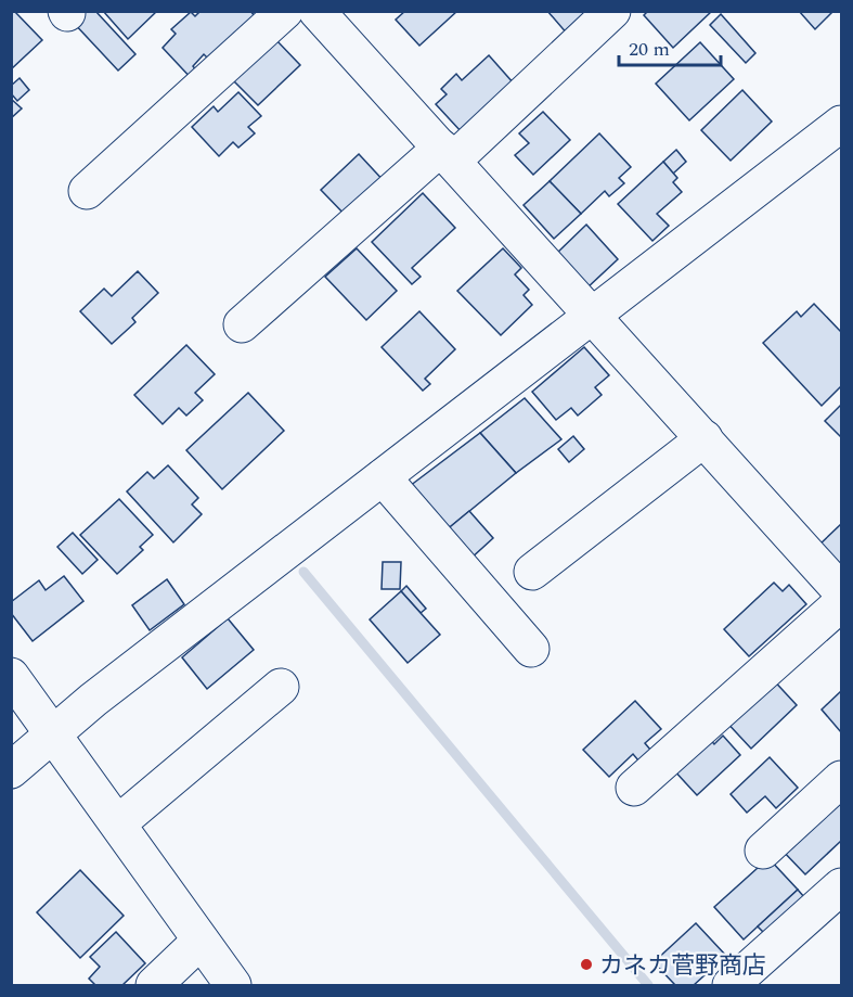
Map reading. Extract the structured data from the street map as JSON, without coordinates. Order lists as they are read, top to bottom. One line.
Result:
{"places":["カネカ菅野商店"],"scale_bar":"20 m"}
